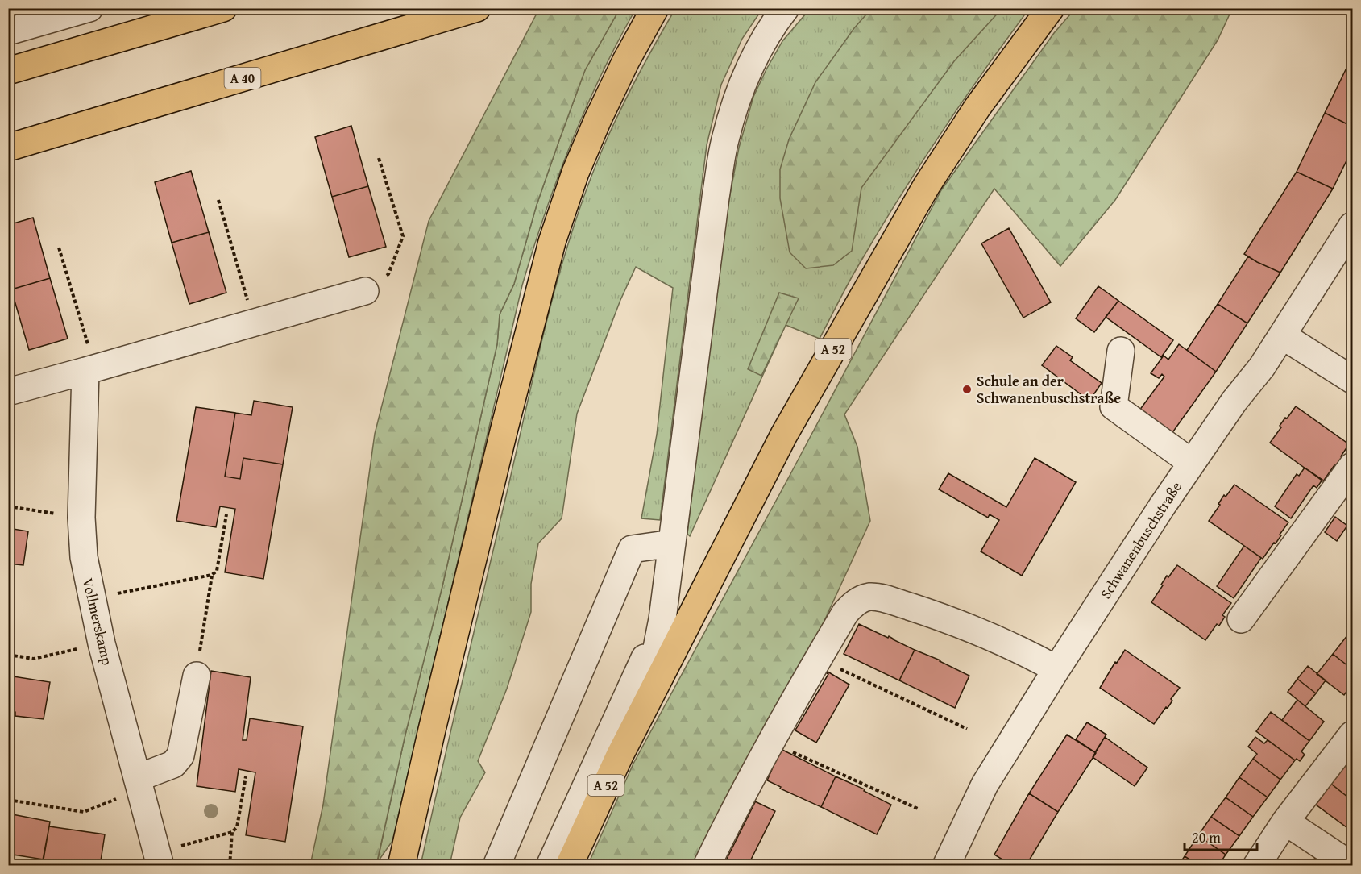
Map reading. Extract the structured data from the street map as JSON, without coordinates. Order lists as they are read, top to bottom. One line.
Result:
{"streets":{"highway":["A 40","A 52"],"street":["Schwanenbuschstraße","Vollmerskamp"]},"places":["Schule an der Schwanenbuschstraße"],"scale_bar":"20 m"}
